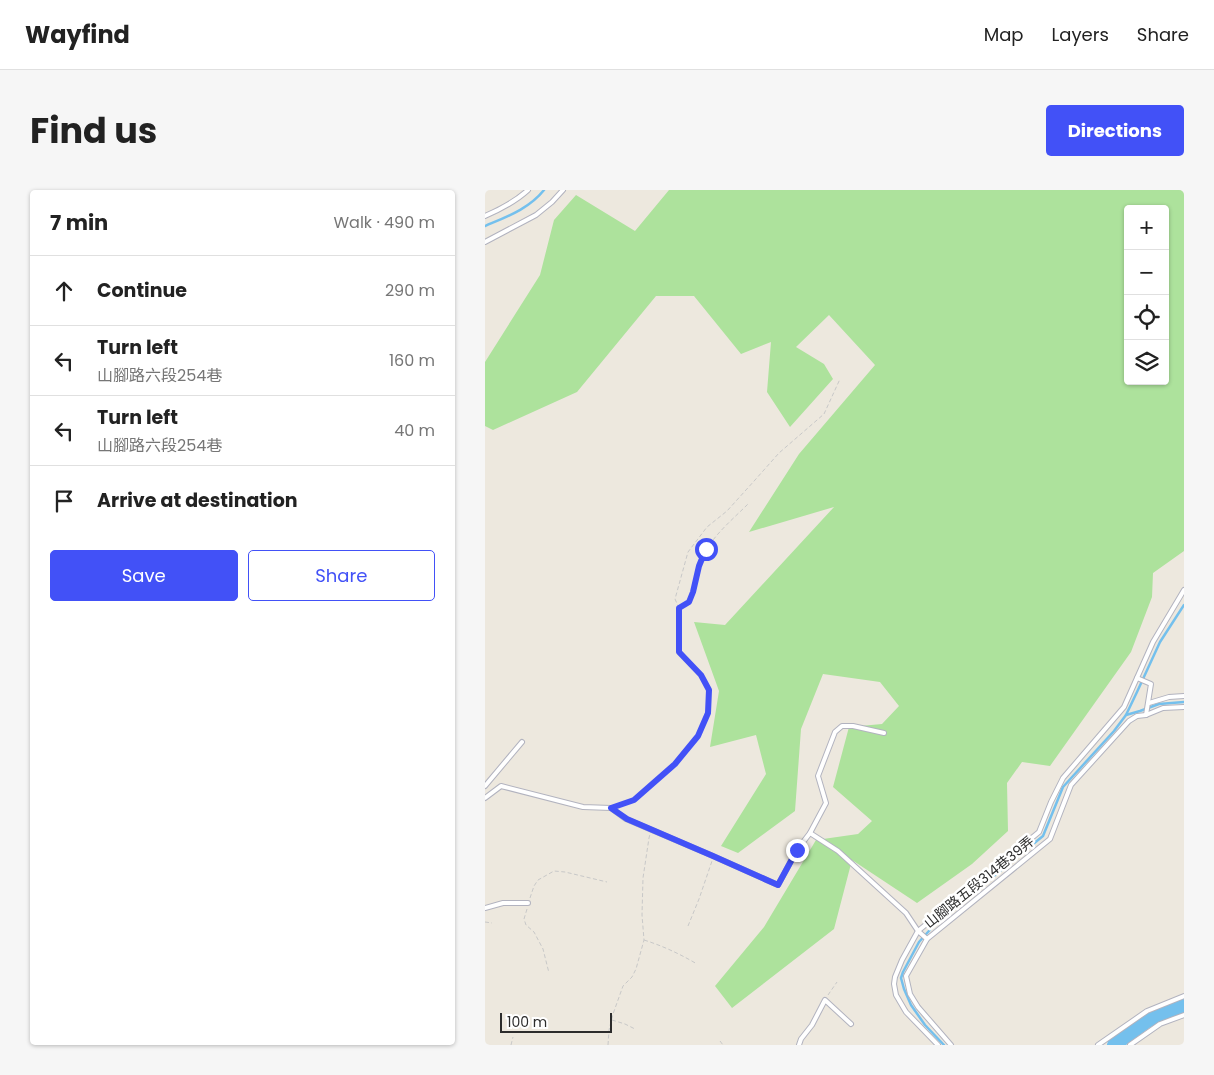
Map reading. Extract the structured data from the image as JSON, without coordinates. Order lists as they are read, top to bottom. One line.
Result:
{"streets":{"lane":["山腳路五段314巷39弄"]},"scale_bar":"100 m","page":{"header":"Wayfind","nav":["Map","Layers","Share"],"title":"Find us","buttons":["Directions",["Save","Share"]],"heading":["7 min","Walk · 490 m"],"map_buttons":["+","−"],"list":[["Continue","290 m"],["Turn left","山腳路六段254巷","160 m"],["Turn left","山腳路六段254巷","40 m"],"Arrive at destination"],"scale":"100 m"}}
